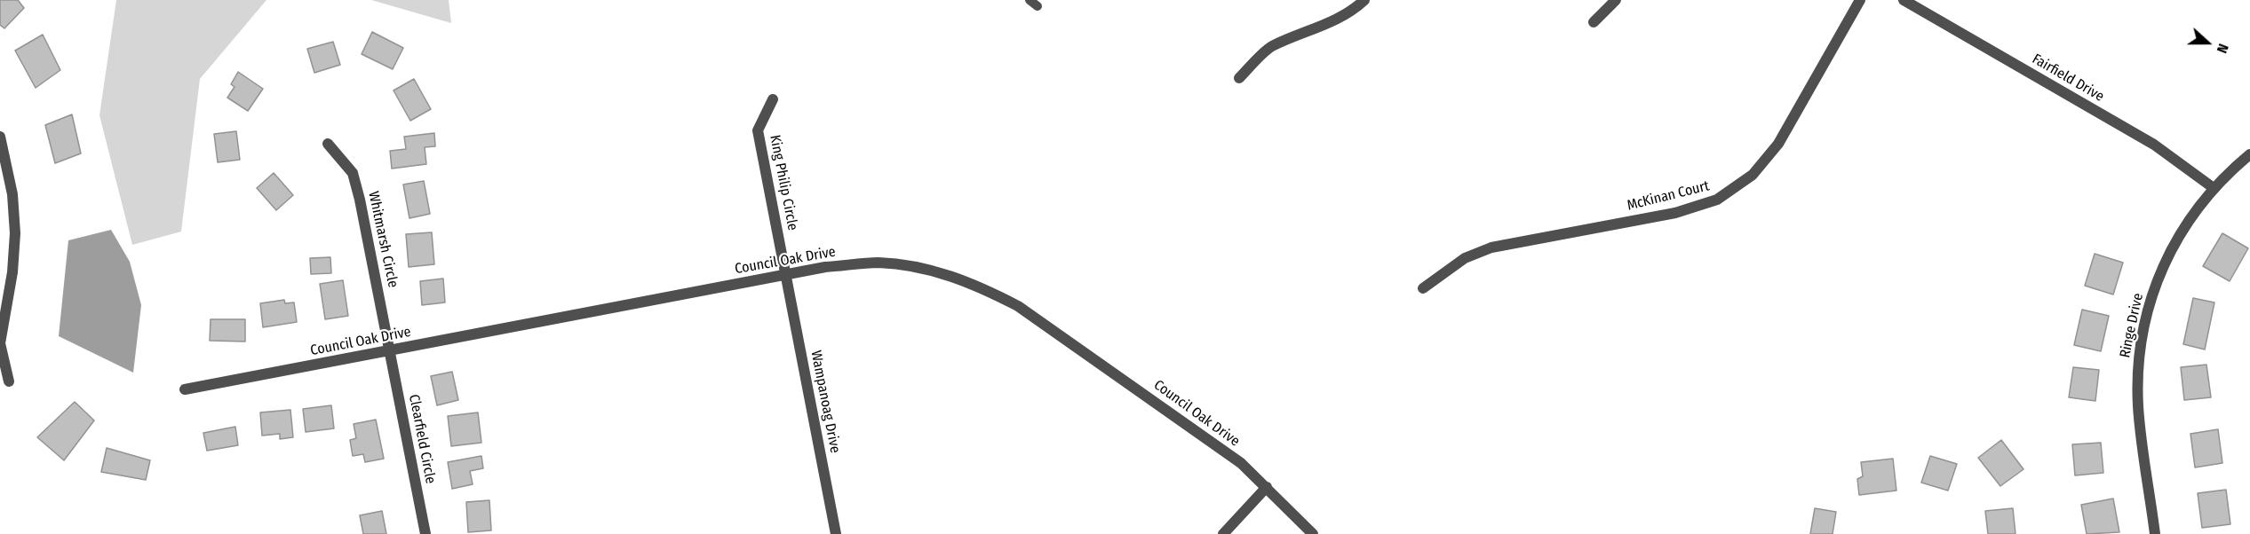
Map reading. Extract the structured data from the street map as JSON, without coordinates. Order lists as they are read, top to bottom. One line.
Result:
{"streets":{"street":["Fairfield Drive","King Philip Circle","McKinan Court","Whitmarsh Circle","Council Oak Drive","Ringe Drive","Wampanoag Drive","Clearfield Circle"]},"crossings":[["Fairfield Drive","Ringe Drive"],["King Philip Circle","Council Oak Drive"],["King Philip Circle","Wampanoag Drive"],["Whitmarsh Circle","Council Oak Drive"],["Whitmarsh Circle","Clearfield Circle"],["Council Oak Drive","Wampanoag Drive"],["Council Oak Drive","Clearfield Circle"]],"north":"right"}
